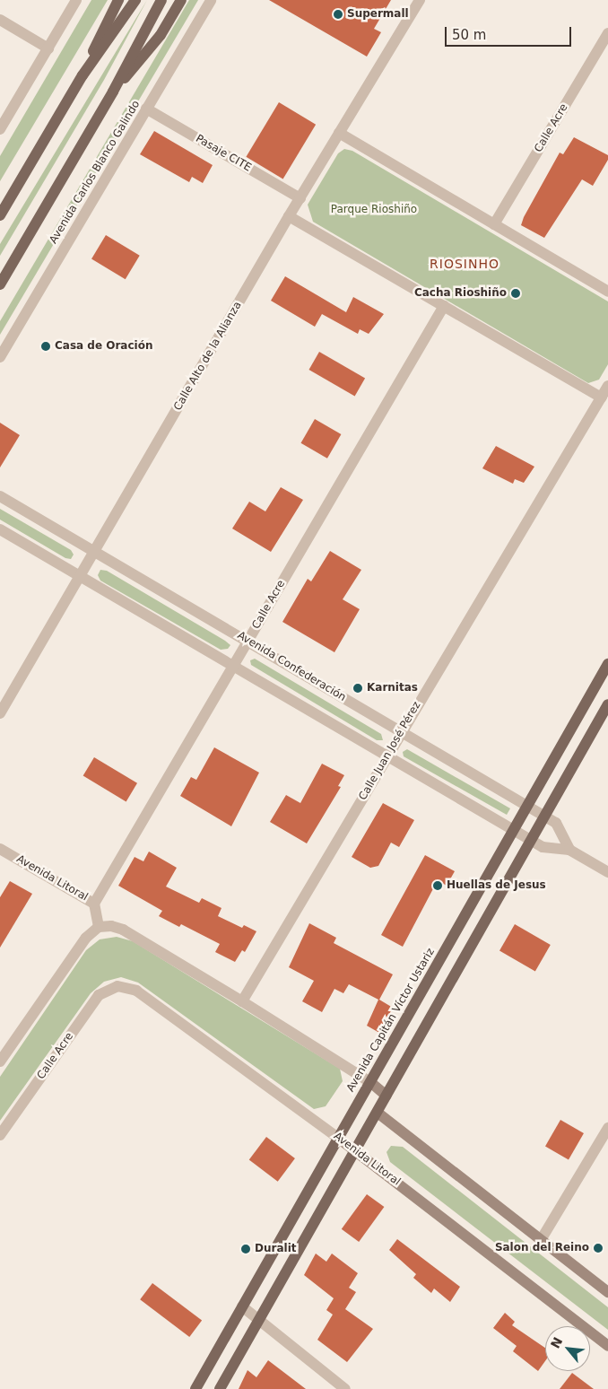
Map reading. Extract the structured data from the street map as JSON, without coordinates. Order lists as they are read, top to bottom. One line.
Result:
{"streets":{"main road":["Avenida Litoral","Avenida Capitán Víctor Ustariz"],"street":["Calle Acre","Pasaje CITE","Avenida Carlos Blanco Galindo","Calle Alto de la Alianza","Avenida Confederación","Calle Juan José Pérez"]},"crossings":[["Calle Acre","Avenida Confederación"],["Calle Acre","Avenida Litoral"],["Pasaje CITE","Avenida Carlos Blanco Galindo"],["Pasaje CITE","Calle Alto de la Alianza"],["Calle Alto de la Alianza","Avenida Confederación"],["Avenida Confederación","Calle Juan José Pérez"],["Avenida Confederación","Avenida Capitán Víctor Ustariz"],["Avenida Litoral","Avenida Capitán Víctor Ustariz"]],"districts":["RIOSINHO"],"parks":["Parque Rioshiño"],"places":["Supermall","Cacha Rioshiño","Casa de Oración","Karnitas","Huellas de Jesus","Salon del Reino","Duralit"],"scale_bar":"50 m","north":"top left"}
